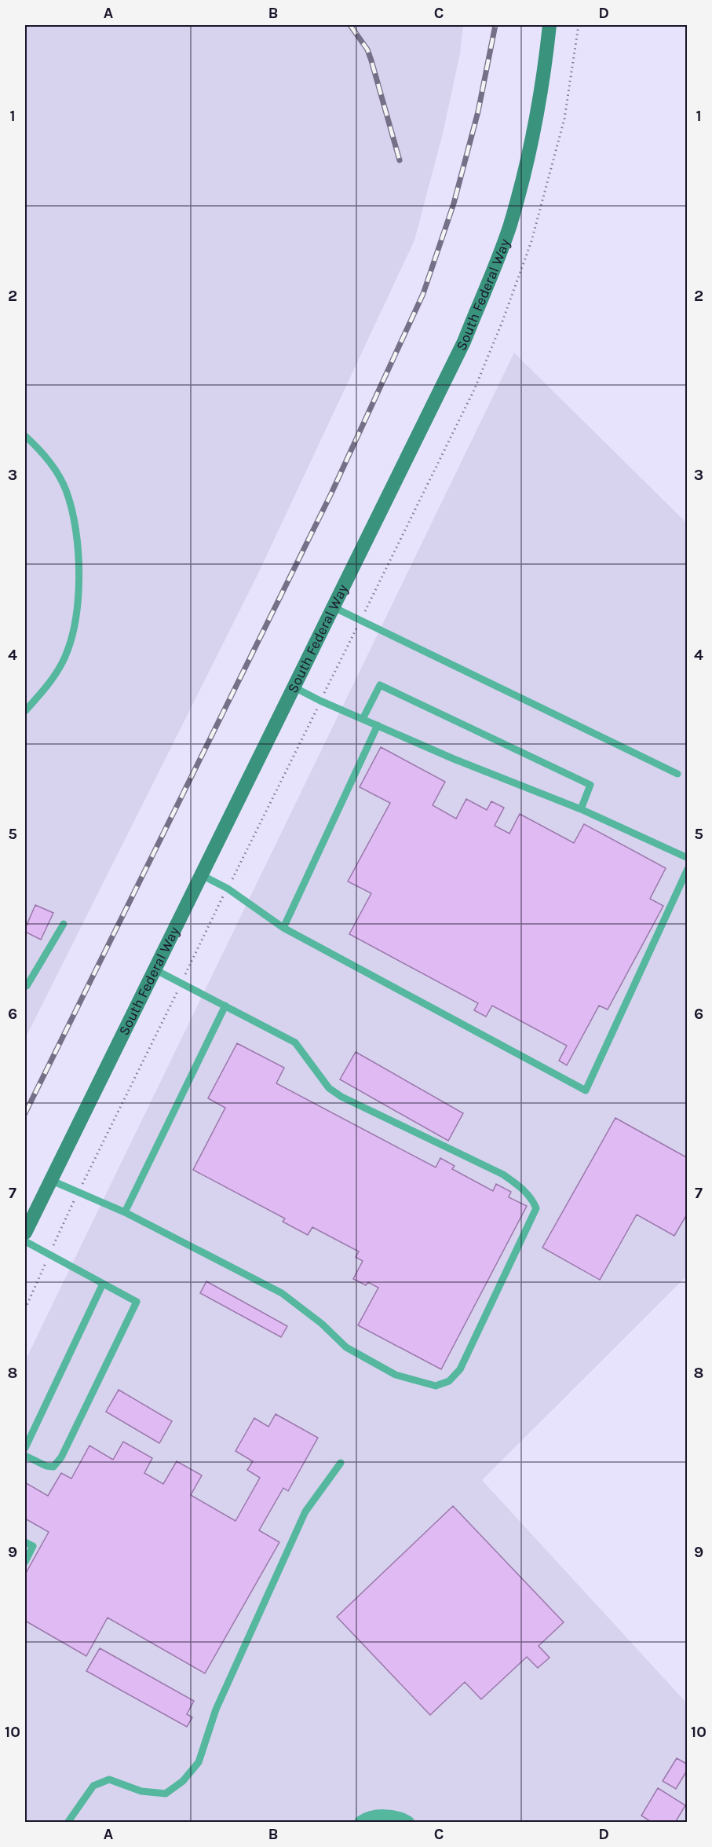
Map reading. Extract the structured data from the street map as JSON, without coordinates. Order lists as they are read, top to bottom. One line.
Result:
{"streets":{"main road":["South Federal Way"]},"grid":{"columns":["A","B","C","D"],"rows":["1","2","3","4","5","6","7","8","9","10"]}}
